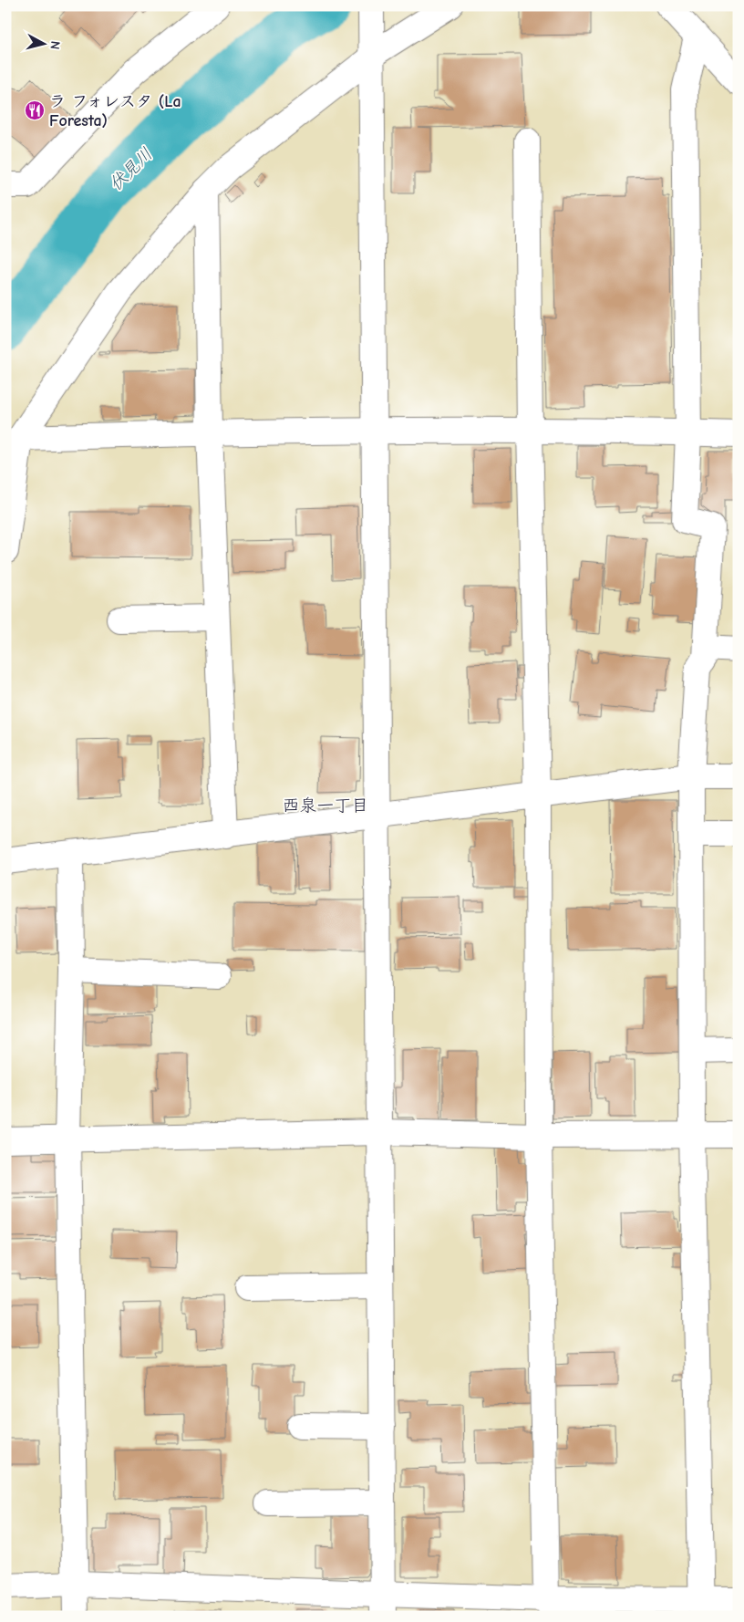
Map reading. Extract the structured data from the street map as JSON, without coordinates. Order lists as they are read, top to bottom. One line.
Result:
{"districts":["西泉一丁目"],"water":["伏見川"],"places":{"restaurant":["ラ フォレスタ (La Foresta)"]},"north":"right"}
